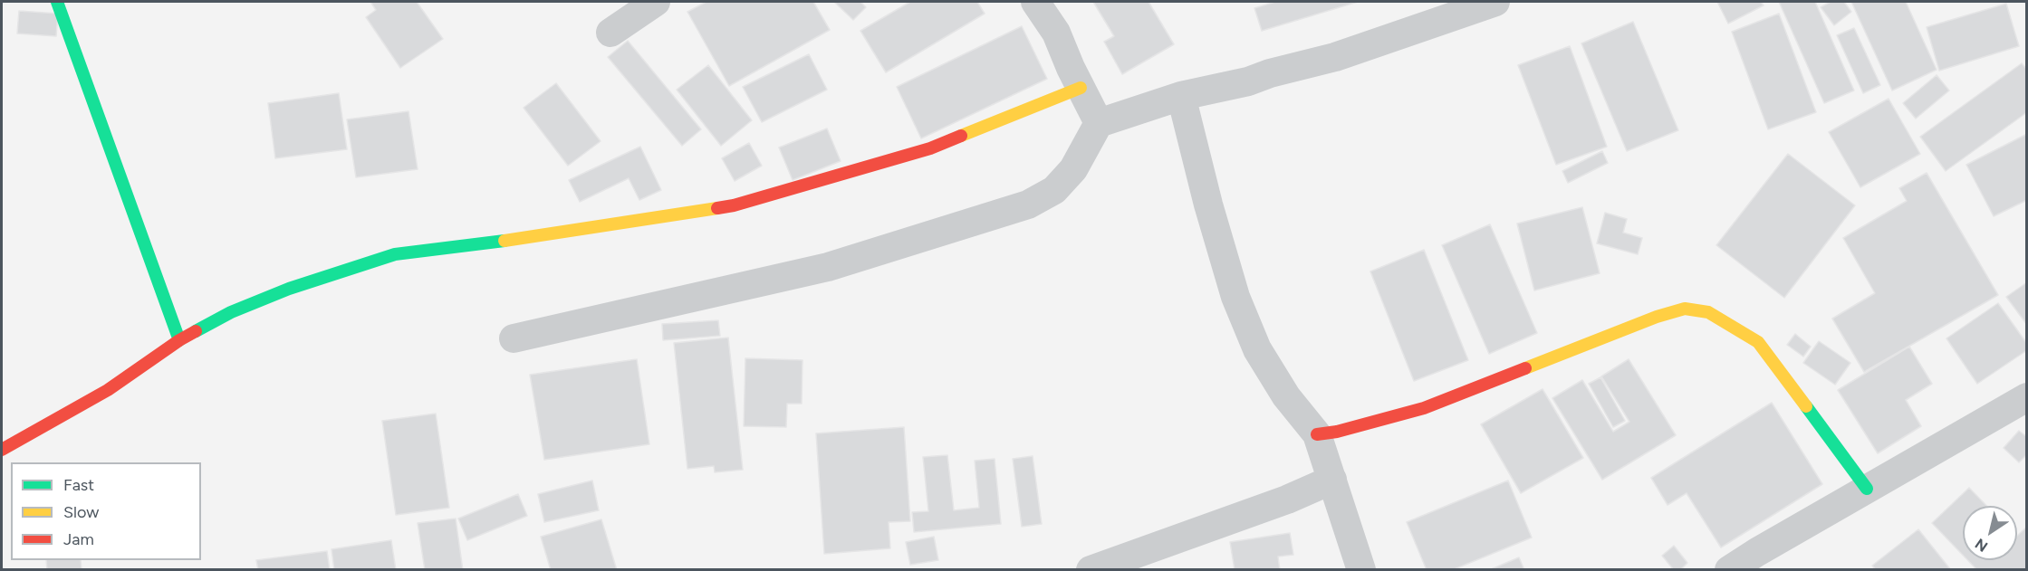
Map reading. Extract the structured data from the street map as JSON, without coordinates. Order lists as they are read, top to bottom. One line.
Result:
{"legend":["Fast","Slow","Jam"],"north":"bottom left"}
